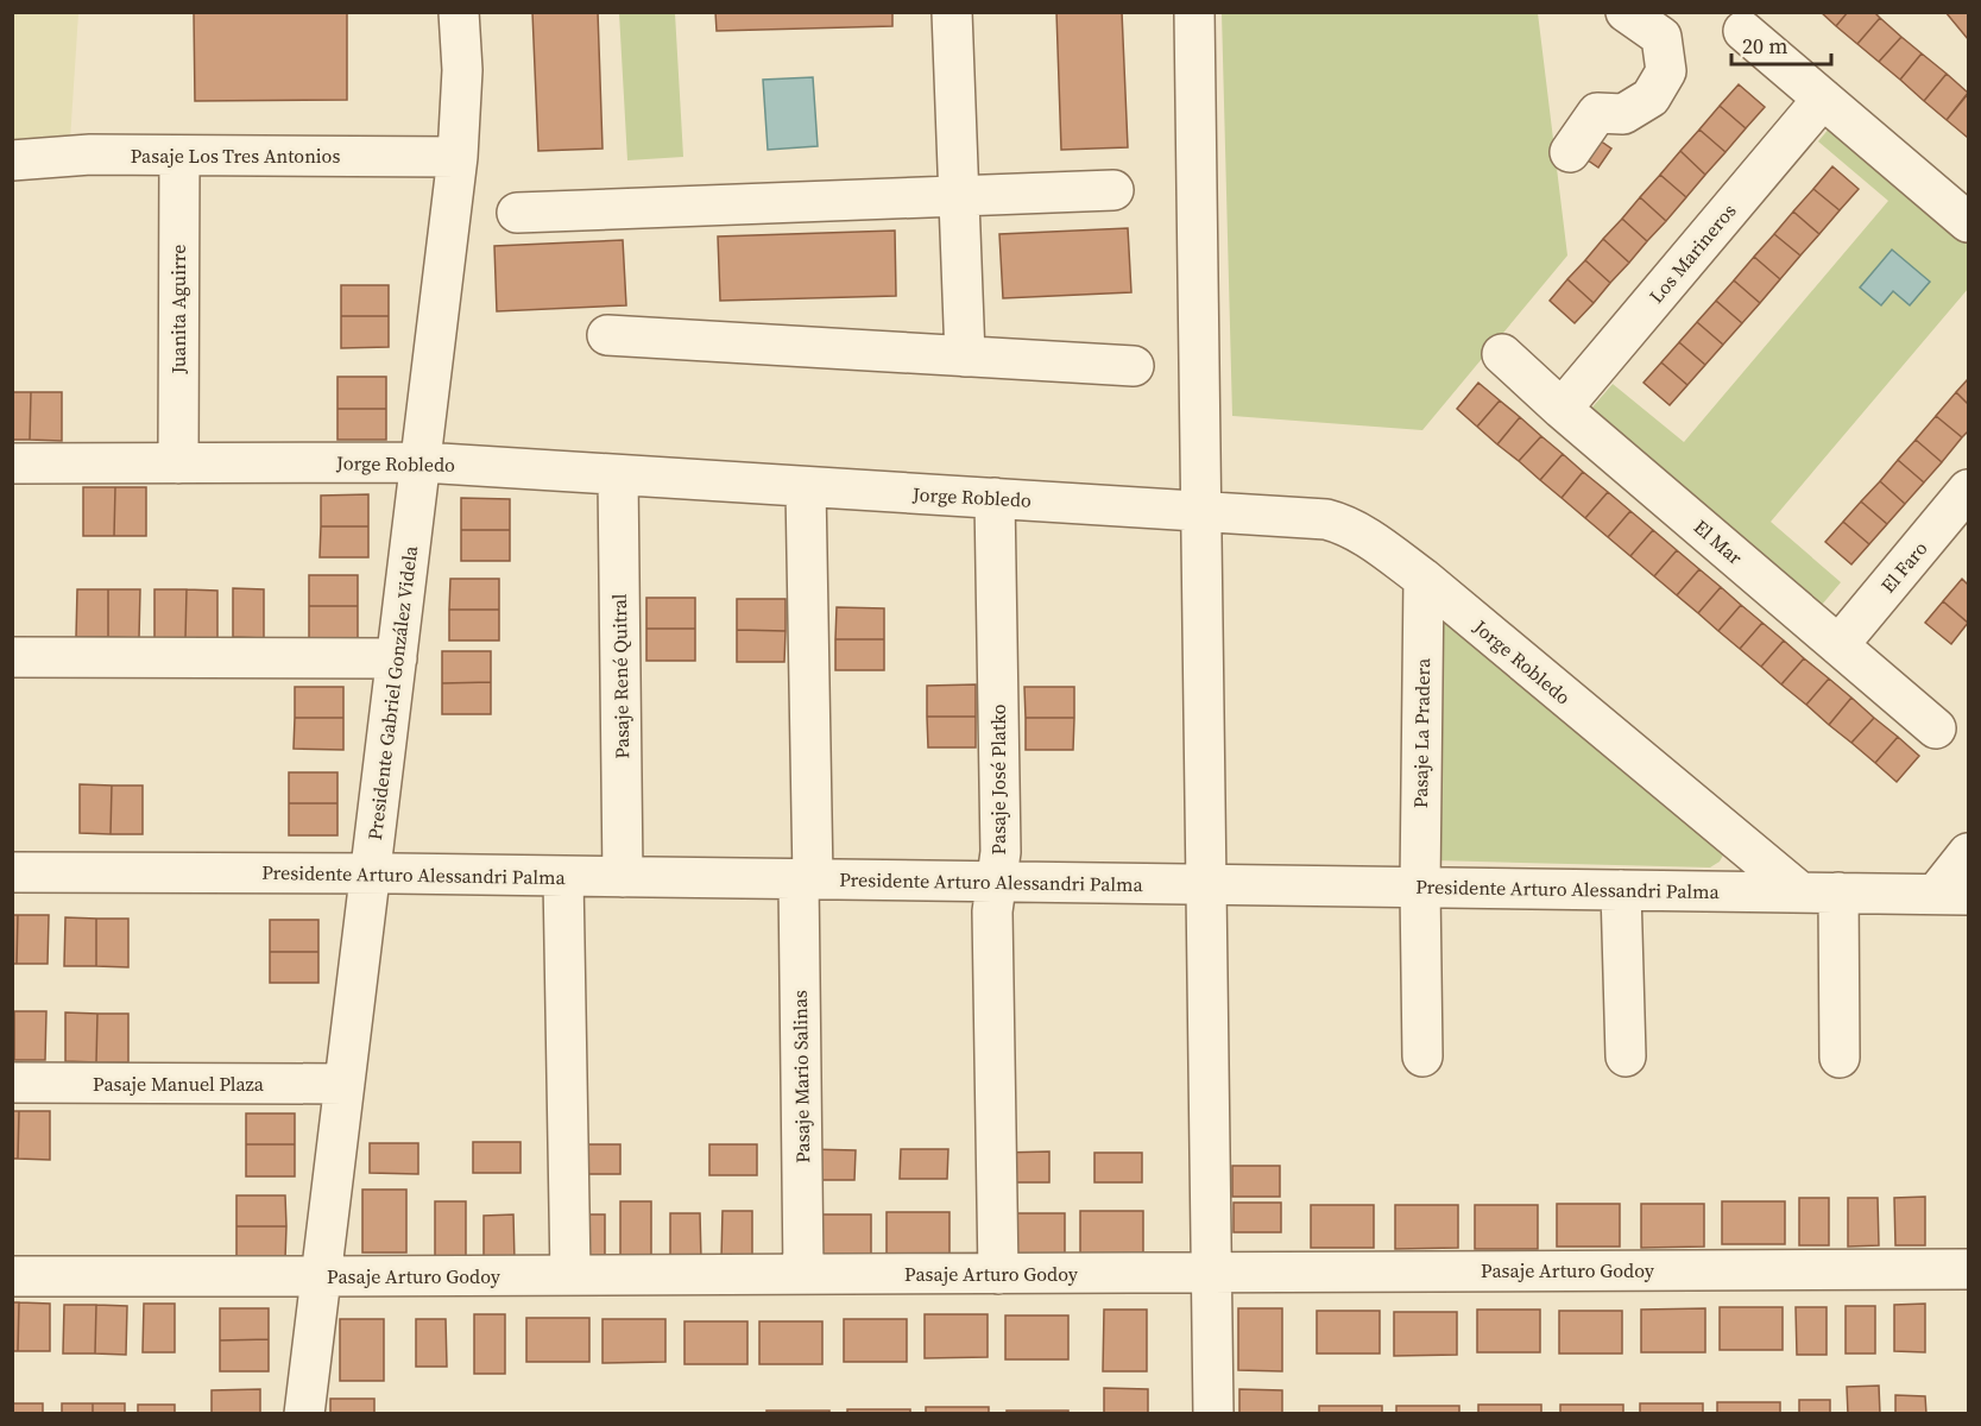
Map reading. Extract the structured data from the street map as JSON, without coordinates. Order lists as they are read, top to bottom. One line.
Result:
{"streets":{"street":["Pasaje Los Tres Antonios","Los Marineros","Juanita Aguirre","Jorge Robledo","El Mar","El Faro","Pasaje René Quitral","Presidente Gabriel González Videla","Pasaje La Pradera","Pasaje José Platko","Presidente Arturo Alessandri Palma","Pasaje Mario Salinas","Pasaje Manuel Plaza","Pasaje Arturo Godoy"]},"crossings":[["Pasaje Los Tres Antonios","Juanita Aguirre"],["Pasaje Los Tres Antonios","Presidente Gabriel González Videla"],["Los Marineros","El Mar"],["Juanita Aguirre","Jorge Robledo"],["Jorge Robledo","Pasaje René Quitral"],["Jorge Robledo","Presidente Gabriel González Videla"],["Jorge Robledo","Pasaje La Pradera"],["Jorge Robledo","Pasaje José Platko"],["Jorge Robledo","Presidente Arturo Alessandri Palma"],["Jorge Robledo","Pasaje Mario Salinas"],["El Mar","El Faro"],["Pasaje René Quitral","Presidente Arturo Alessandri Palma"],["Presidente Gabriel González Videla","Presidente Arturo Alessandri Palma"],["Presidente Gabriel González Videla","Pasaje Manuel Plaza"],["Presidente Gabriel González Videla","Pasaje Arturo Godoy"],["Pasaje La Pradera","Presidente Arturo Alessandri Palma"],["Pasaje José Platko","Presidente Arturo Alessandri Palma"],["Pasaje José Platko","Pasaje Arturo Godoy"],["Presidente Arturo Alessandri Palma","Pasaje Mario Salinas"],["Pasaje Mario Salinas","Pasaje Arturo Godoy"]],"scale_bar":"20 m"}
